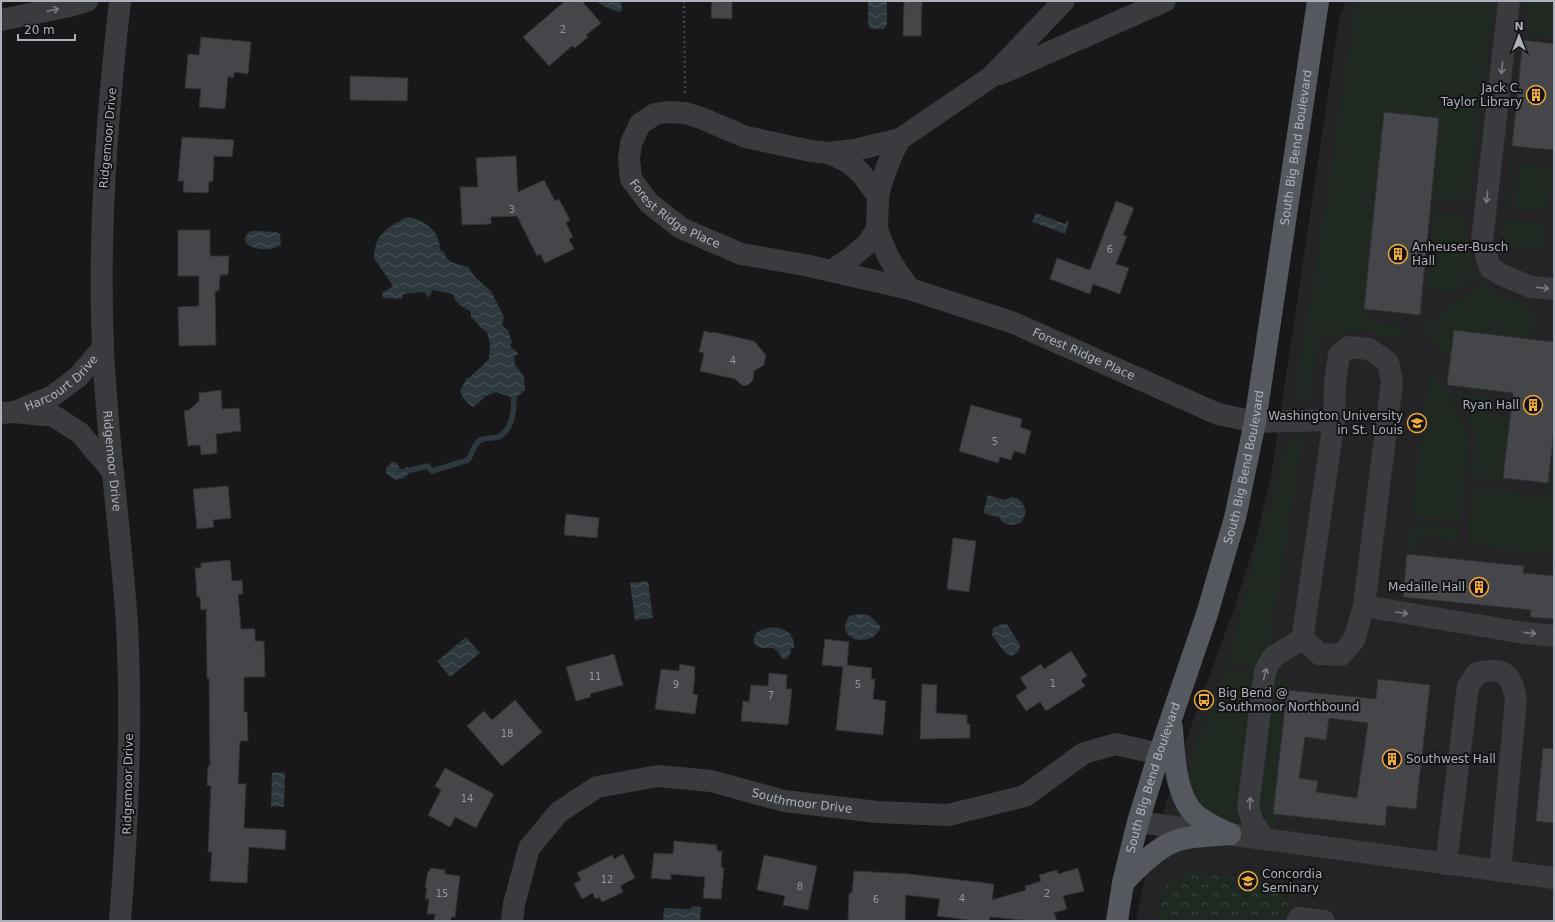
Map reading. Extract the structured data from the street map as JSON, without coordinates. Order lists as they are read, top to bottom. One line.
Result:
{"streets":{"main road":["South Big Bend Boulevard"],"street":["Ridgemoor Drive","Forest Ridge Place","Harcourt Drive","Southmoor Drive"]},"crossings":[["Ridgemoor Drive","Harcourt Drive"],["South Big Bend Boulevard","Forest Ridge Place"],["South Big Bend Boulevard","Southmoor Drive"]],"places":{"building":["Jack C. Taylor Library","Anheuser-Busch Hall","Ryan Hall","Medaille Hall","Southwest Hall"],"school or university":["Washington University in St. Louis","Concordia Seminary"],"bus stop":["Big Bend @ Southmoor Northbound"]},"house_numbers":["2","3","6","4","5","11","1","9","5","7","18","14","12","8","15","2","4","6"],"scale_bar":"20 m","north":"top"}
